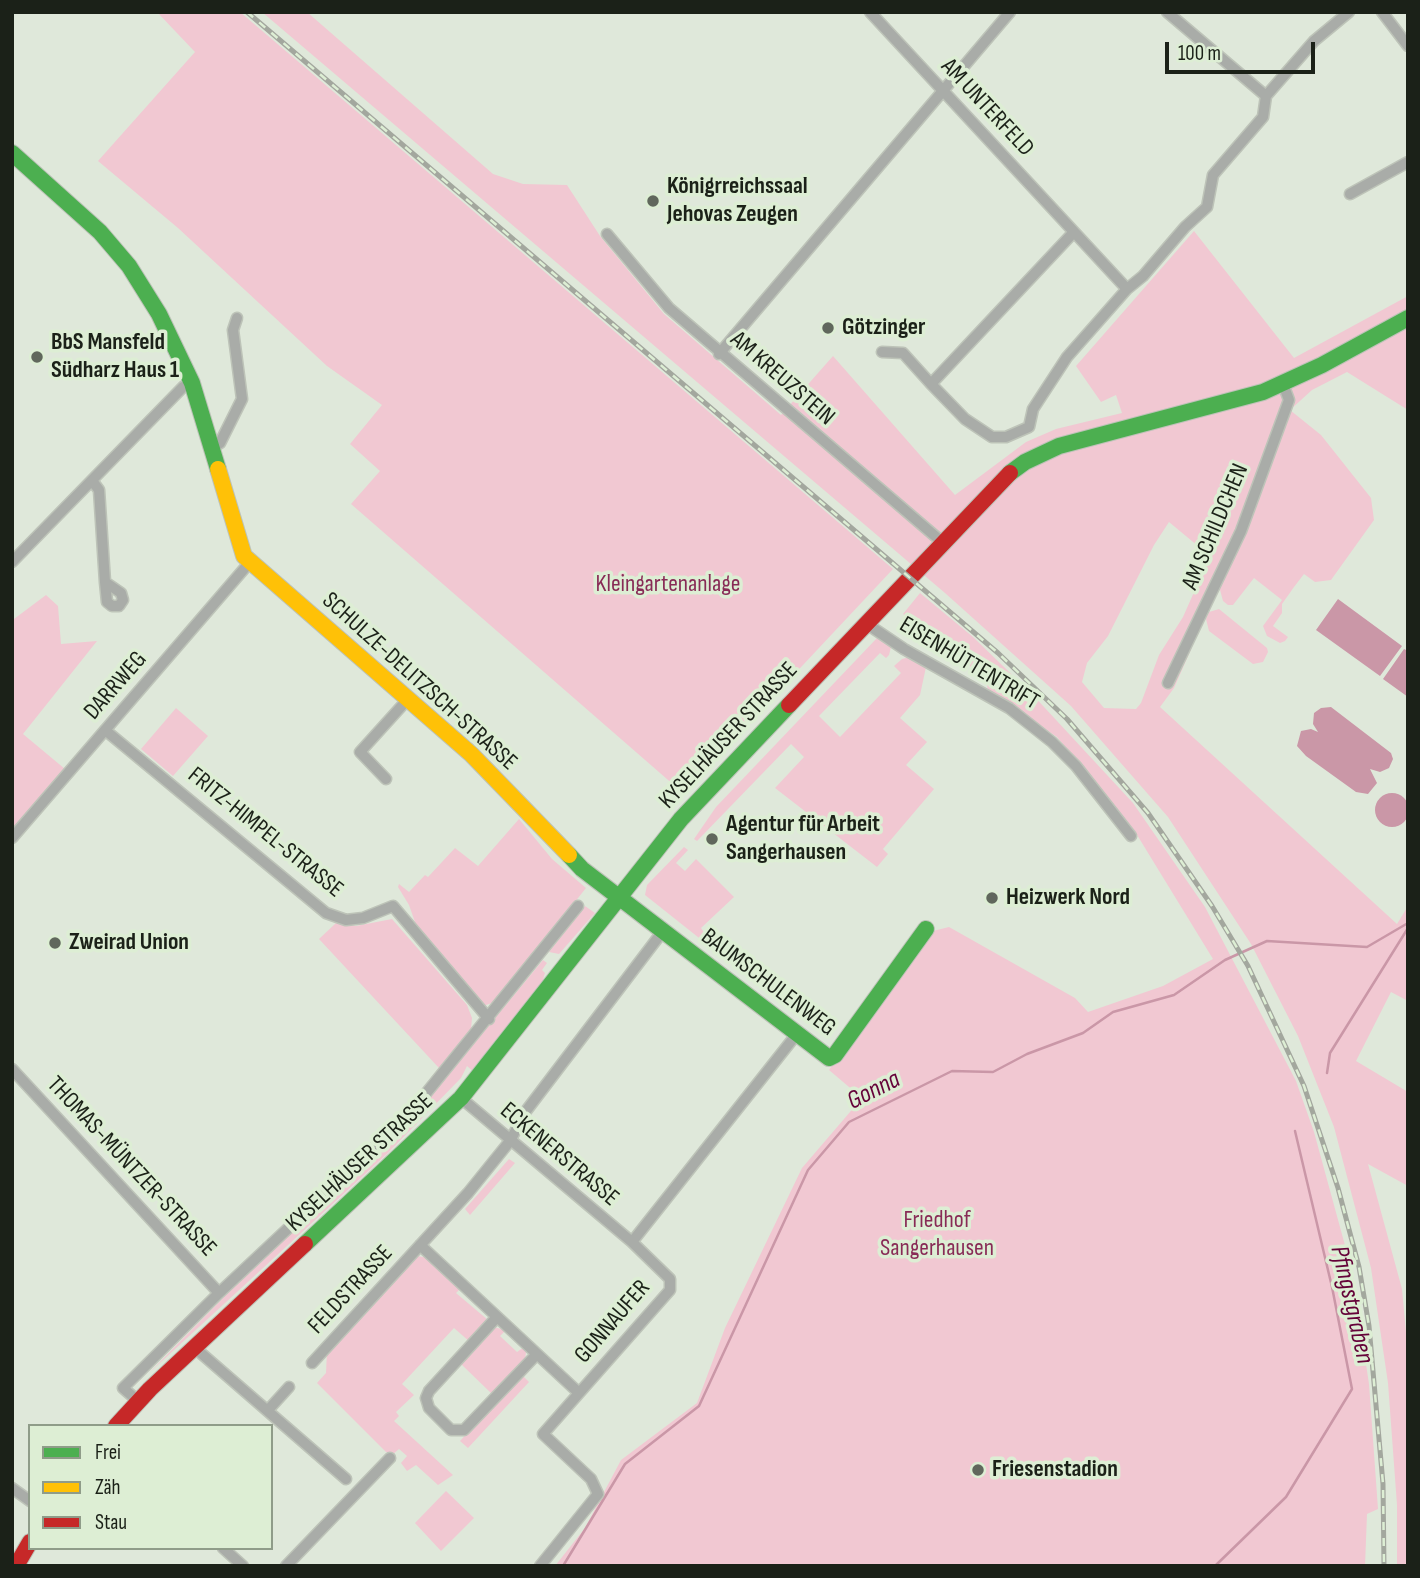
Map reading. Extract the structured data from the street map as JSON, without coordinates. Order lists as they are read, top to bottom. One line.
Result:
{"streets":{"main road":["SCHULZE-DELITZSCH-STRASSE","KYSELHÄUSER STRASSE","BAUMSCHULENWEG"],"street":["AM UNTERFELD","AM KREUZSTEIN","AM SCHILDCHEN","EISENHÜTTENTRIFT","DARRWEG","FRITZ-HIMPEL-STRASSE","ECKENERSTRASSE","THOMAS-MÜNTZER-STRASSE","FELDSTRASSE","GONNAUFER"]},"crossings":[["AM KREUZSTEIN","KYSELHÄUSER STRASSE"],["AM SCHILDCHEN","KYSELHÄUSER STRASSE"],["EISENHÜTTENTRIFT","KYSELHÄUSER STRASSE"],["SCHULZE-DELITZSCH-STRASSE","DARRWEG"],["SCHULZE-DELITZSCH-STRASSE","KYSELHÄUSER STRASSE"],["SCHULZE-DELITZSCH-STRASSE","BAUMSCHULENWEG"],["DARRWEG","FRITZ-HIMPEL-STRASSE"],["KYSELHÄUSER STRASSE","FRITZ-HIMPEL-STRASSE"],["KYSELHÄUSER STRASSE","BAUMSCHULENWEG"],["KYSELHÄUSER STRASSE","ECKENERSTRASSE"],["KYSELHÄUSER STRASSE","THOMAS-MÜNTZER-STRASSE"],["BAUMSCHULENWEG","GONNAUFER"],["ECKENERSTRASSE","FELDSTRASSE"],["ECKENERSTRASSE","GONNAUFER"],["FELDSTRASSE","GONNAUFER"]],"water":["Gonna","Pfingstgraben"],"parks":["Kleingartenanlage","Friedhof Sangerhausen"],"places":["Königrreichssaal Jehovas Zeugen","Götzinger","BbS Mansfeld Südharz Haus 1","Agentur für Arbeit Sangerhausen","Heizwerk Nord","Zweirad Union","Friesenstadion"],"legend":["Frei","Zäh","Stau"],"scale_bar":"100 m"}
